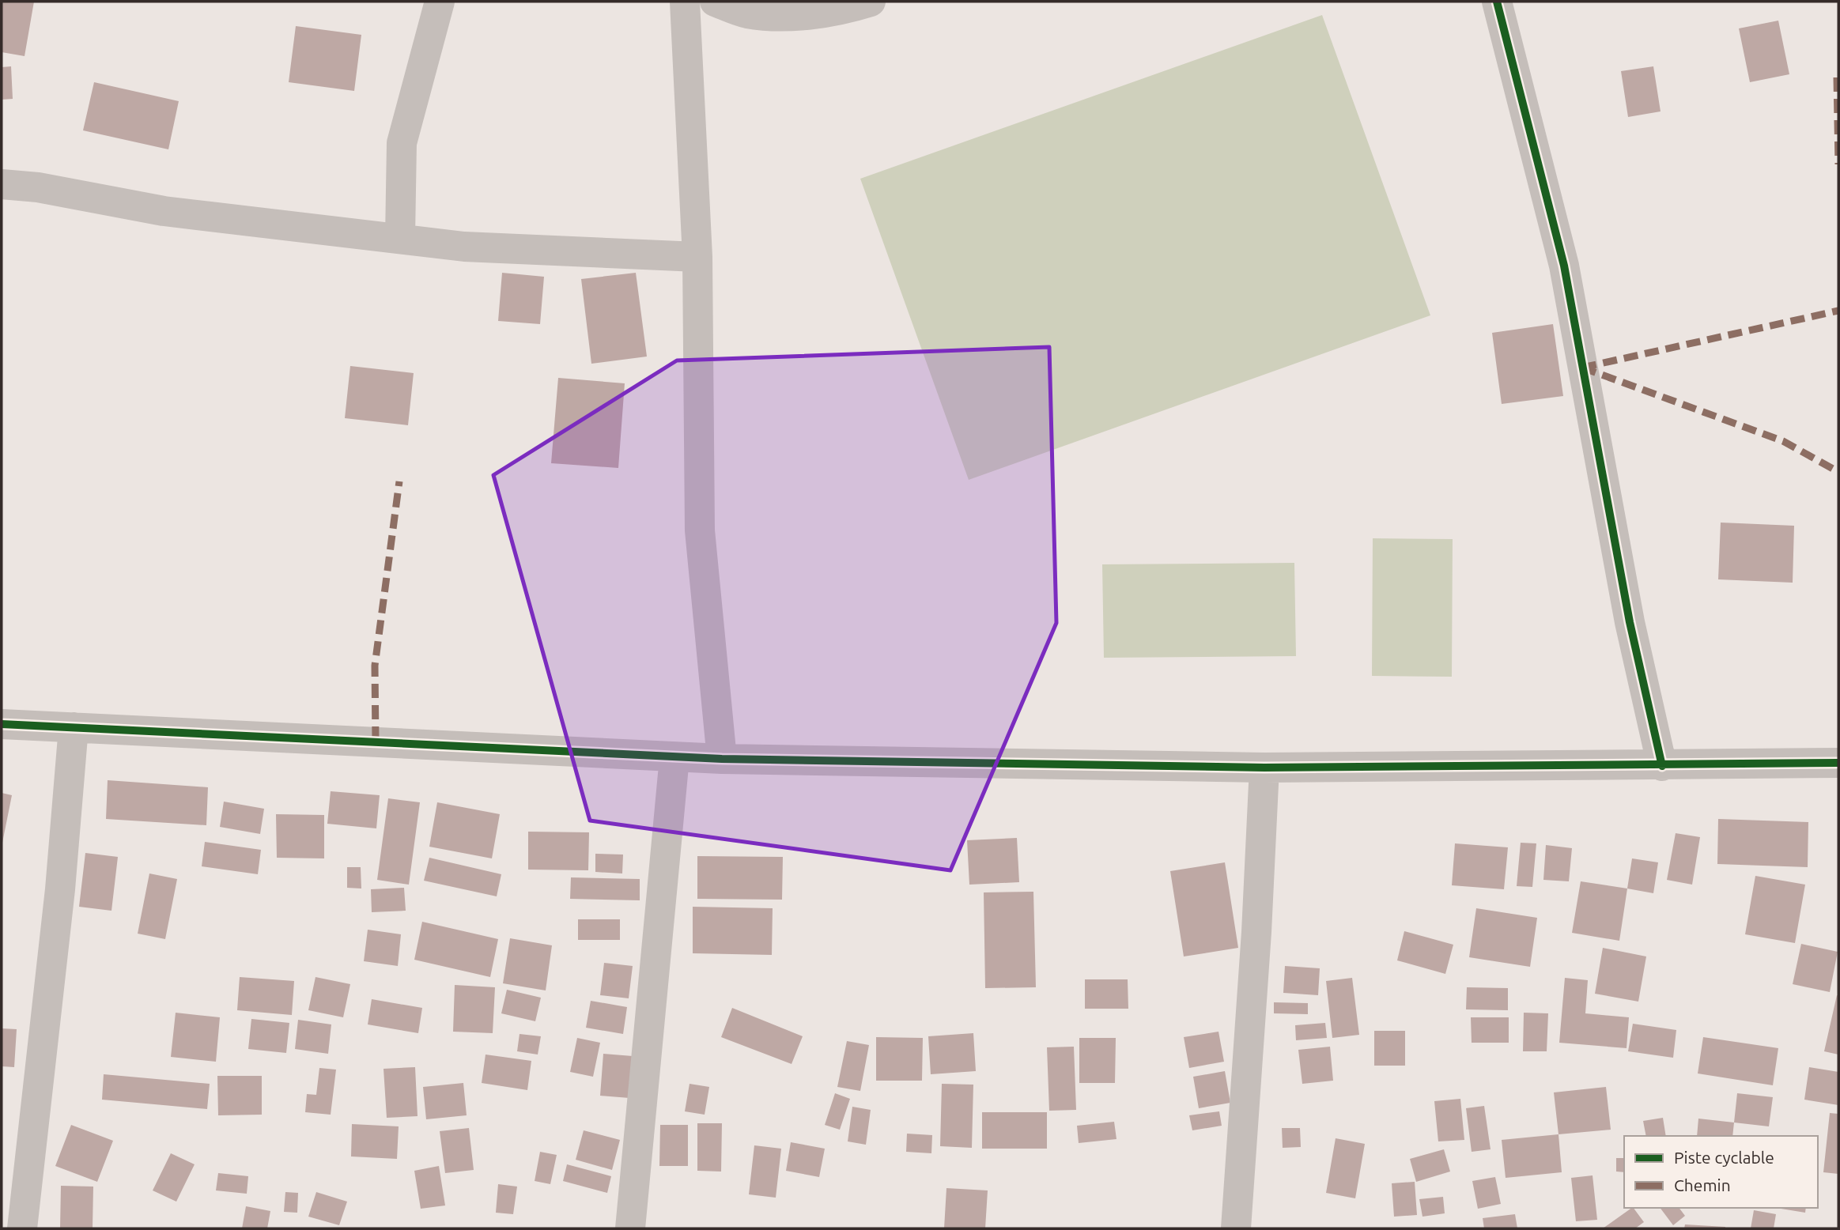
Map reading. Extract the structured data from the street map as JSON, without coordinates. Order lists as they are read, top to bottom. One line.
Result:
{"legend":["Piste cyclable","Chemin"]}
